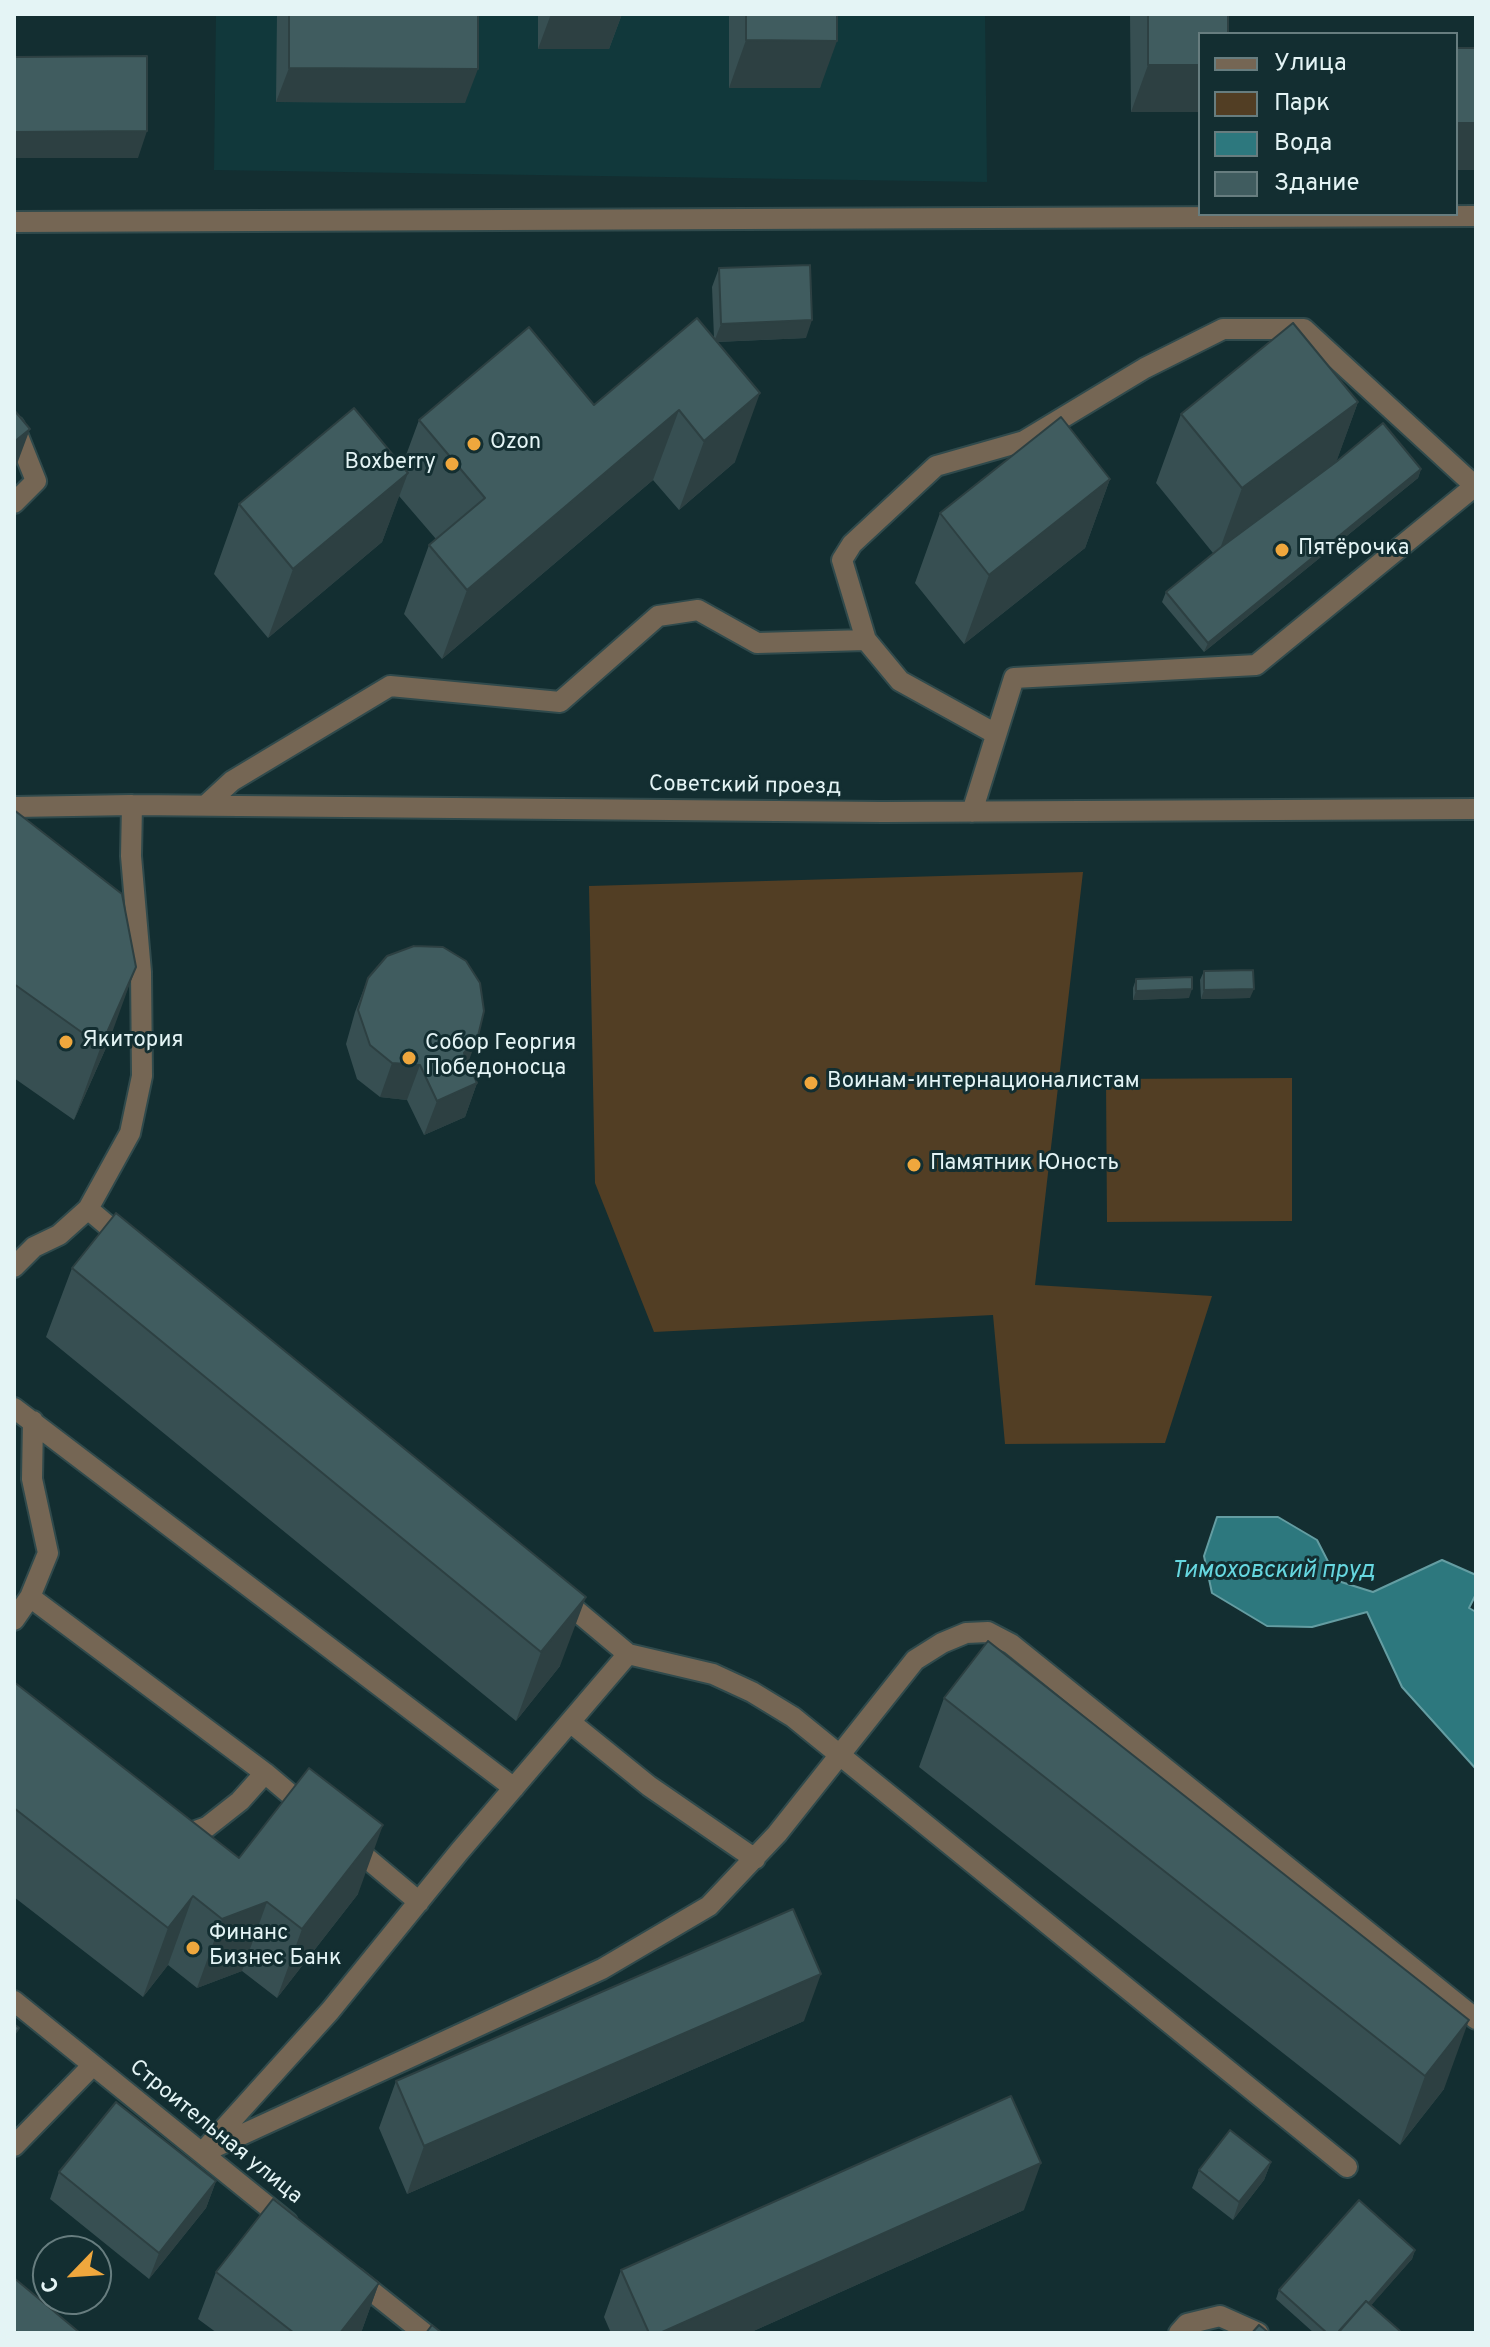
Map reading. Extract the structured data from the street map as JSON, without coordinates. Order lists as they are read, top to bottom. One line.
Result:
{"streets":{"street":["Советский проезд","Строительная улица"]},"water":["Тимоховский пруд"],"places":["Ozon","Boxberry","Пятёрочка","Якитория","Собор Георгия Победоносца","Воинам-интернационалистам","Памятник Юность","Финанс Бизнес Банк"],"legend":["Улица","Парк","Вода","Здание"],"north":"bottom left"}
